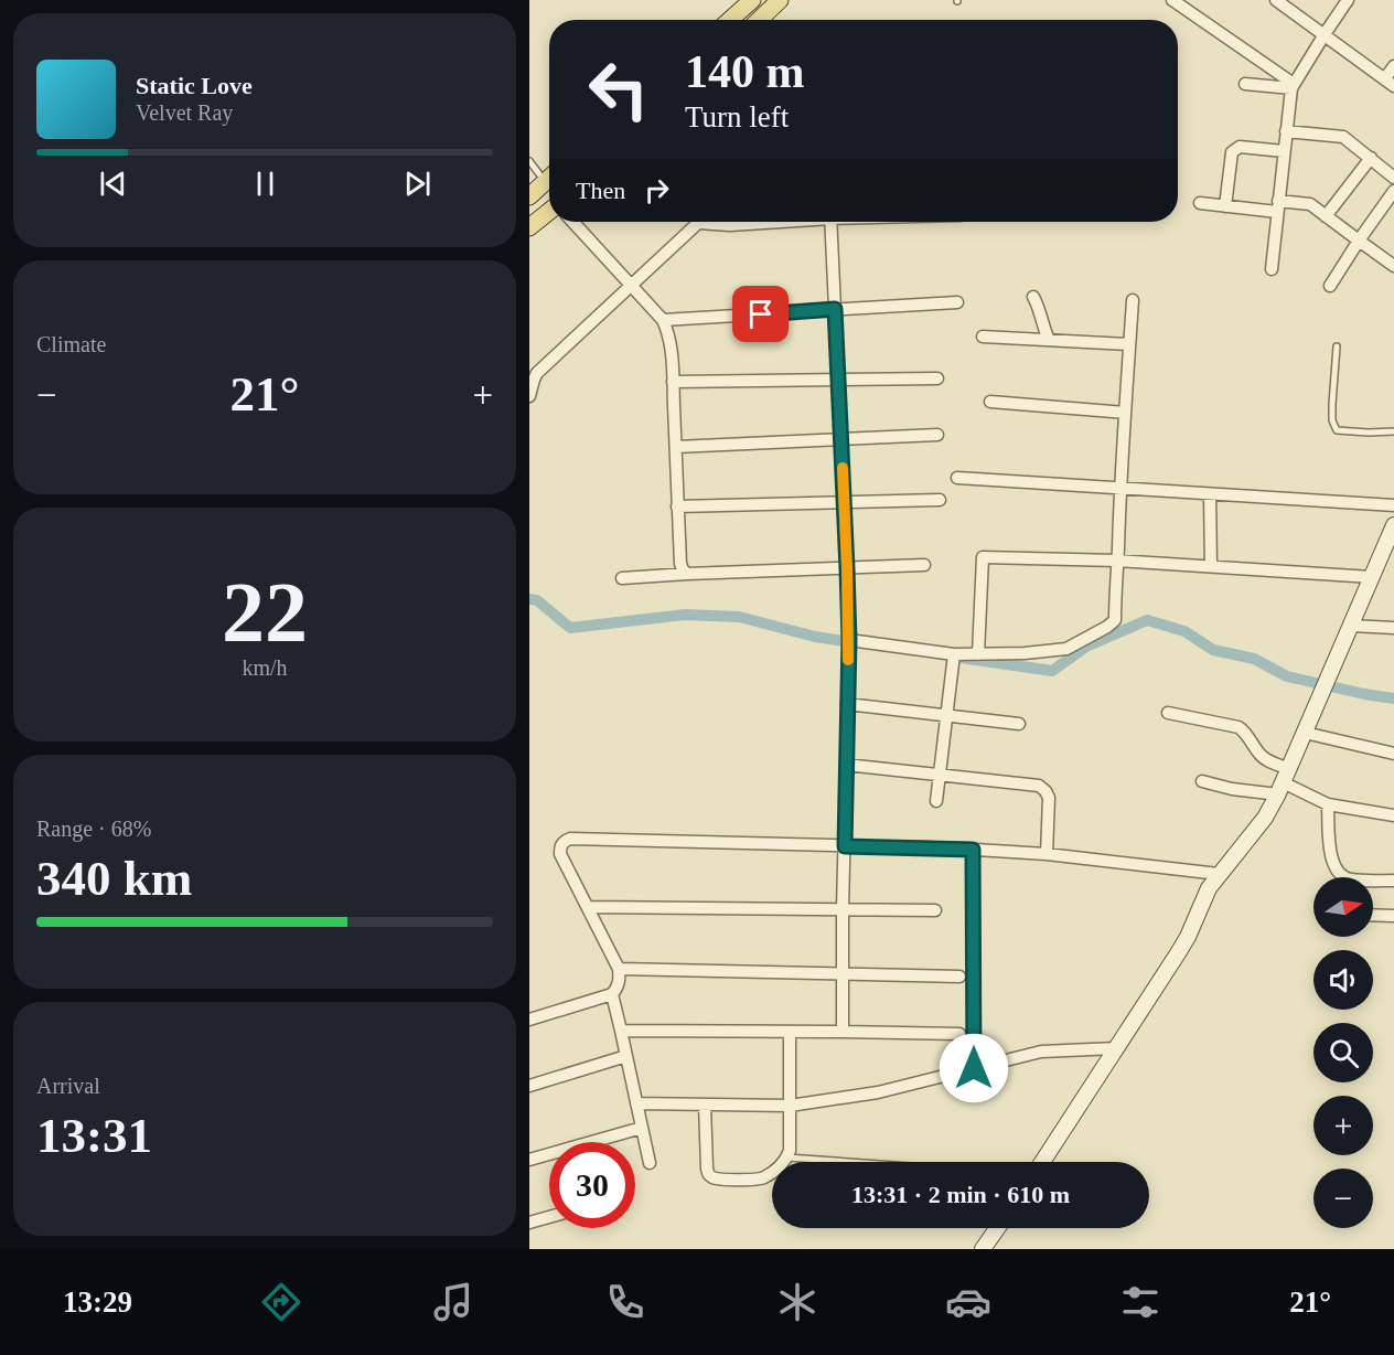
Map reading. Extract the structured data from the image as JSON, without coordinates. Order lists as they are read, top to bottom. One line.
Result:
{"north":"right","page":{"turn":["140 m","Turn left"],"song":["Static Love","Velvet Ray"],"then":"Then","tile":["Climate",["22","km/h"],["Range · 68%","340 km"],["Arrival","13:31"]],"heat":["−","21°","+"],"map_buttons":["+","−"],"limit":"30","trip":"13:31 · 2 min · 610 m","tabs":["13:29","21°"]}}
